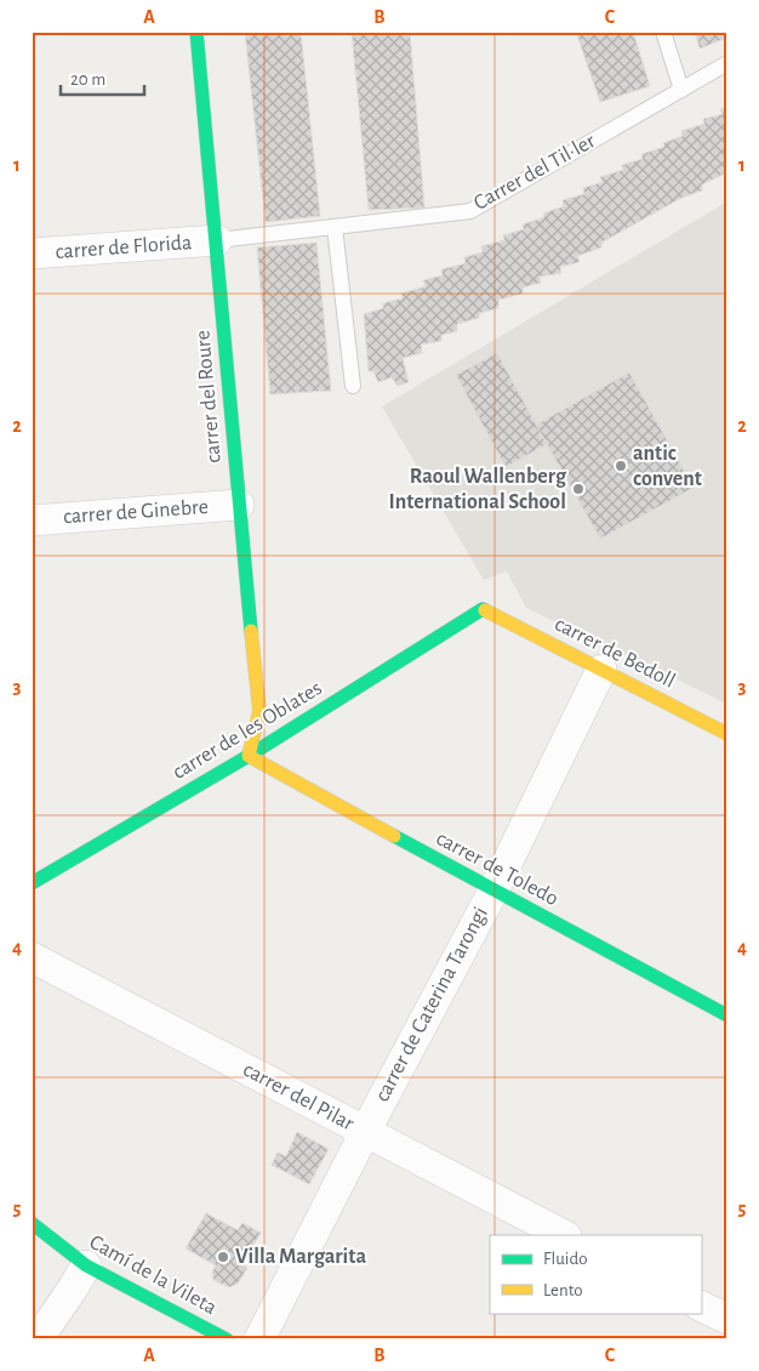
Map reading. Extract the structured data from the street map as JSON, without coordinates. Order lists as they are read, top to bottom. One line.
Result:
{"streets":{"street":["carrer de Florida","carrer del Roure","carrer de Ginebre","carrer de Bedoll","carrer de les Oblates","carrer de Toledo","carrer de Caterina Tarongi","carrer del Pilar","Camí de la Vileta"],"lane":["Carrer del Til·ler"]},"crossings":[["Carrer del Til·ler","carrer de Florida"],["Carrer del Til·ler","carrer del Roure"],["carrer de Florida","carrer del Roure"],["carrer del Roure","carrer de Ginebre"],["carrer del Roure","carrer de les Oblates"],["carrer del Roure","carrer de Toledo"],["carrer de Bedoll","carrer de les Oblates"],["carrer de Bedoll","carrer de Caterina Tarongi"],["carrer de les Oblates","carrer de Toledo"],["carrer de Toledo","carrer de Caterina Tarongi"],["carrer de Caterina Tarongi","carrer del Pilar"]],"places":["antic convent","Raoul Wallenberg International School","Villa Margarita"],"legend":["Fluido","Lento"],"scale_bar":"20 m","grid":{"columns":["A","B","C"],"rows":["1","2","3","4","5"]}}
